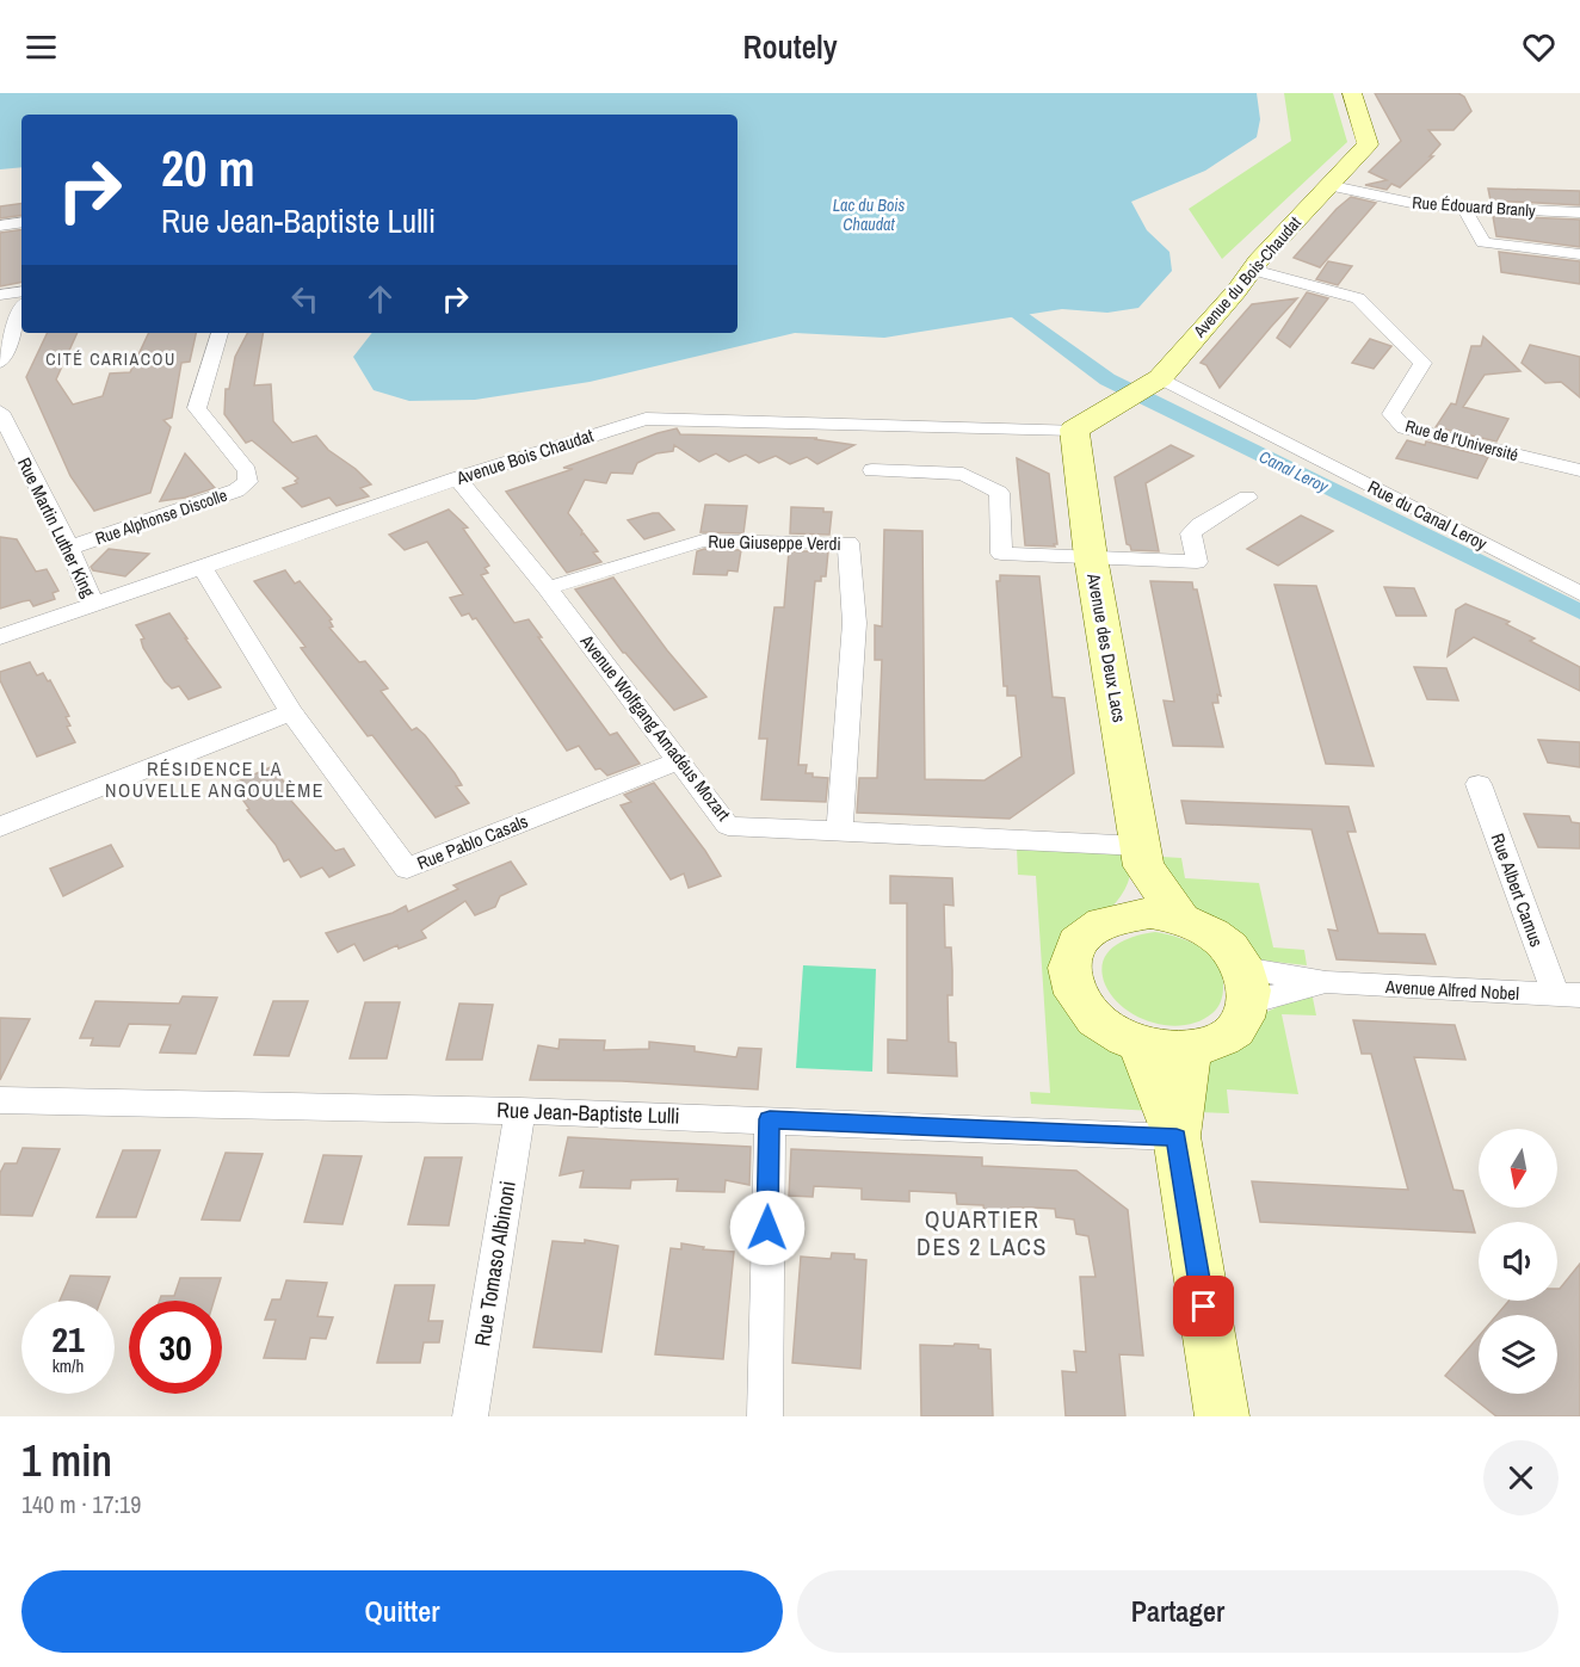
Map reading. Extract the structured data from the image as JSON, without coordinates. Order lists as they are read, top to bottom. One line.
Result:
{"streets":{"street":["Rue Édouard Branly","Avenue du Bois-Chaudat","Rue de l'Université","Avenue Bois Chaudat","Rue du Canal Leroy","Rue Alphonse Discolle","Rue Martin Luther King","Rue Giuseppe Verdi","Avenue des Deux Lacs","Avenue Wolfgang Amadéus Mozart","Rue Pablo Casals","Rue Albert Camus","Avenue Alfred Nobel","Rue Jean-Baptiste Lulli","Rue Tomaso Albinoni"]},"crossings":[["Rue Édouard Branly","Avenue du Bois-Chaudat"],["Avenue du Bois-Chaudat","Rue de l'Université"],["Avenue du Bois-Chaudat","Avenue Bois Chaudat"],["Avenue du Bois-Chaudat","Rue du Canal Leroy"],["Avenue du Bois-Chaudat","Avenue des Deux Lacs"],["Avenue Bois Chaudat","Rue Martin Luther King"],["Avenue Bois Chaudat","Avenue des Deux Lacs"],["Avenue Bois Chaudat","Avenue Wolfgang Amadéus Mozart"],["Avenue Bois Chaudat","Rue Pablo Casals"],["Rue Alphonse Discolle","Rue Martin Luther King"],["Rue Giuseppe Verdi","Avenue Wolfgang Amadéus Mozart"],["Avenue des Deux Lacs","Avenue Wolfgang Amadéus Mozart"],["Avenue des Deux Lacs","Avenue Alfred Nobel"],["Avenue Wolfgang Amadéus Mozart","Rue Pablo Casals"],["Rue Albert Camus","Avenue Alfred Nobel"],["Rue Jean-Baptiste Lulli","Rue Tomaso Albinoni"]],"districts":["CITÉ CARIACOU","RÉSIDENCE LA NOUVELLE ANGOULÈME","QUARTIER DES 2 LACS"],"water":["Lac du Bois Chaudat","Canal Leroy"],"north":"bottom","page":{"header":"Routely","turn":["20 m","Rue Jean-Baptiste Lulli"],"speed":"21 km/h","limit":"30","heading":["1 min","140 m · 17:19"],"buttons":["Quitter","Partager"]}}
